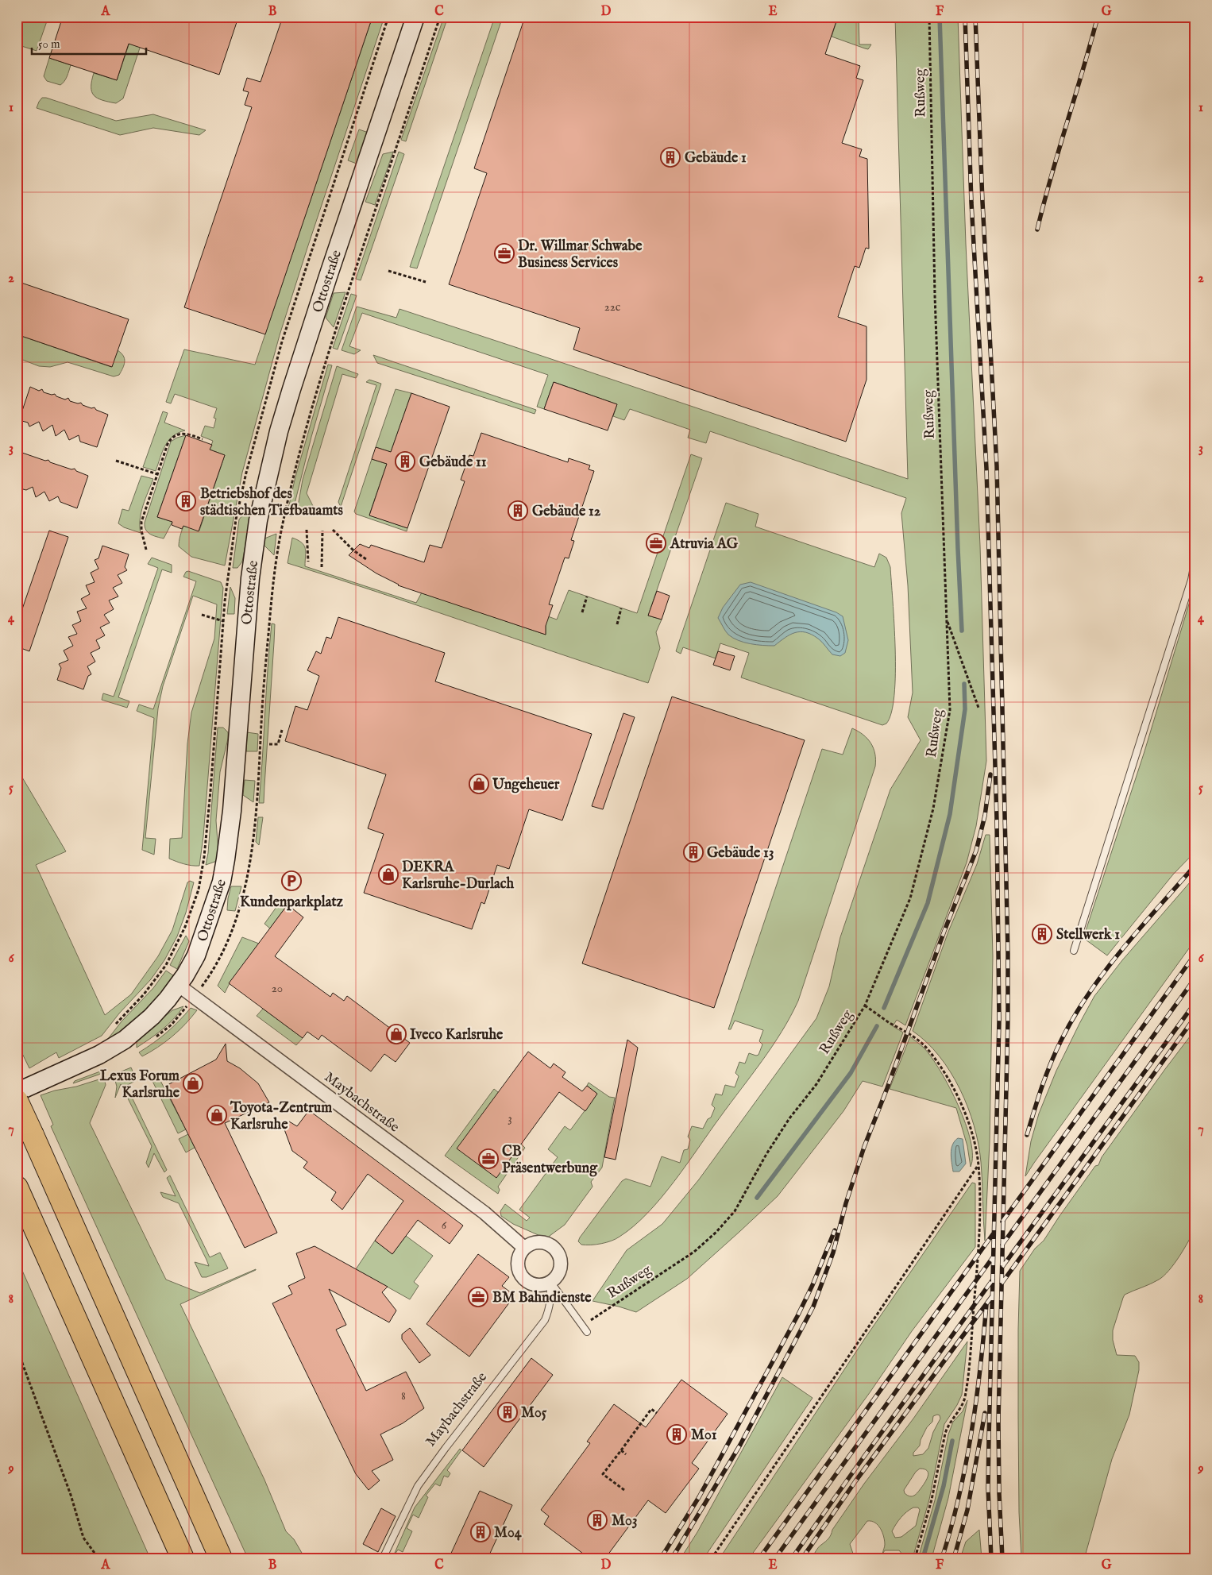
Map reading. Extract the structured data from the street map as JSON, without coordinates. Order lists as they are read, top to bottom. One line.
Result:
{"streets":{"main road":["Ottostraße"],"street":["Maybachstraße"],"path":["Rußweg"]},"crossings":[["Ottostraße","Maybachstraße"]],"places":{"building":["Gebäude 1","Gebäude 11","Betriebshof des städtischen Tiefbauamts","Gebäude 12","Gebäude 13","Stellwerk 1","M05","M01","M03","M04"],"office":["Dr. Willmar Schwabe Business Services","Atruvia AG","CB Präsentwerbung","BM Bahndienste"],"shop":["Ungeheuer","DEKRA Karlsruhe-Durlach","Iveco Karlsruhe","Lexus Forum Karlsruhe","Toyota-Zentrum Karlsruhe"],"parking":["Kundenparkplatz"]},"house_numbers":["22c","20","3","6","8"],"scale_bar":"50 m","grid":{"columns":["A","B","C","D","E","F","G"],"rows":["1","2","3","4","5","6","7","8","9"]}}
